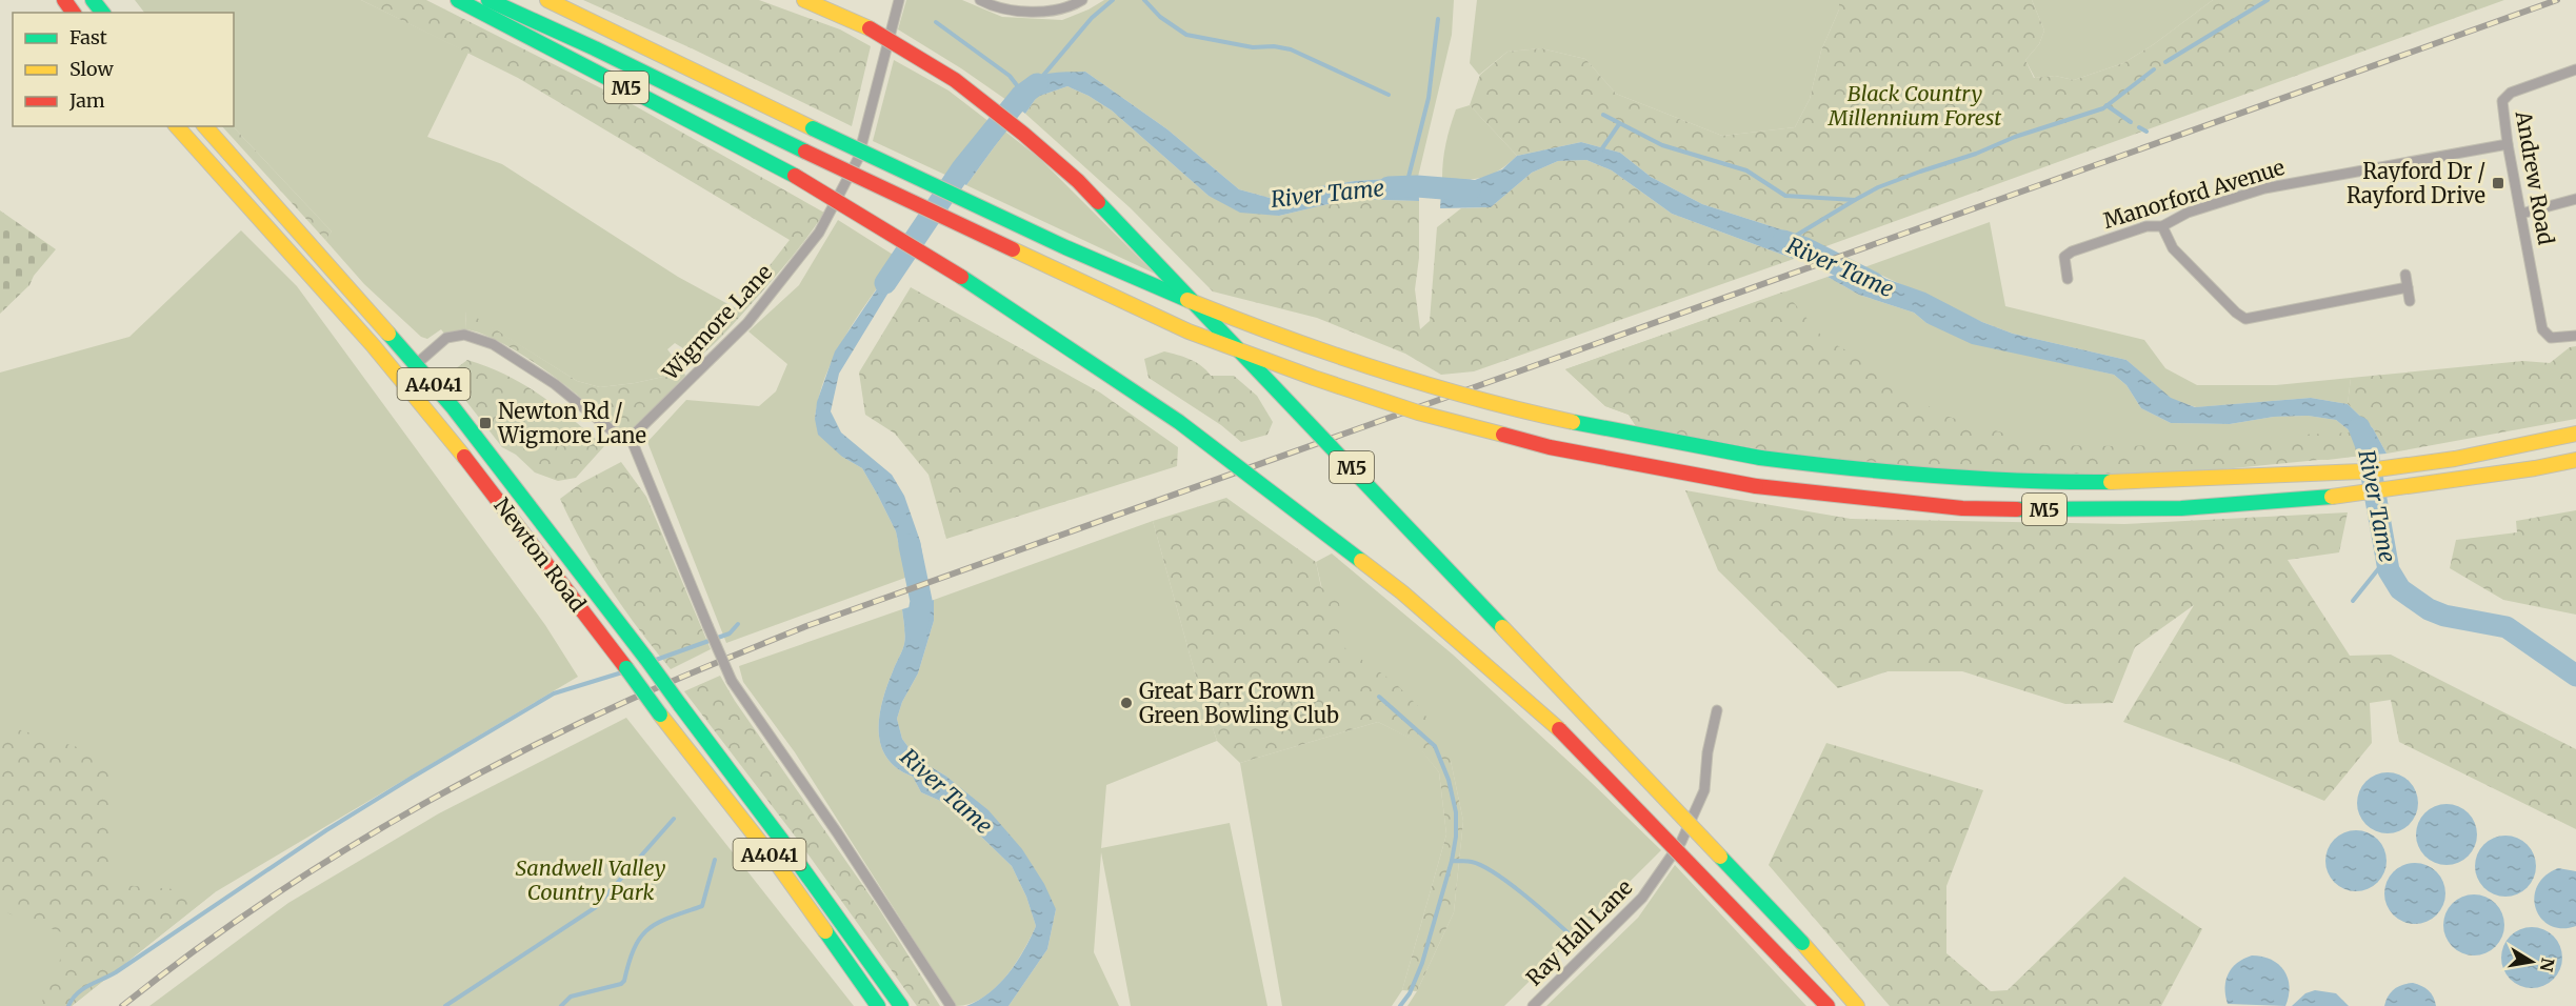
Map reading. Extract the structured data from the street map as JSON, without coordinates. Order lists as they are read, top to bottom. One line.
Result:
{"streets":{"highway":["M5","A4041","Newton Road"],"street":["Andrew Road","Manorford Avenue","Wigmore Lane","Ray Hall Lane"]},"crossings":[["Andrew Road","Manorford Avenue"]],"water":["River Tame"],"parks":["Black Country Millennium Forest","Sandwell Valley Country Park"],"places":{"transit":["Rayford Dr / Rayford Drive","Newton Rd / Wigmore Lane"],"other":["Great Barr Crown Green Bowling Club"]},"legend":["Fast","Slow","Jam"],"north":"right"}
